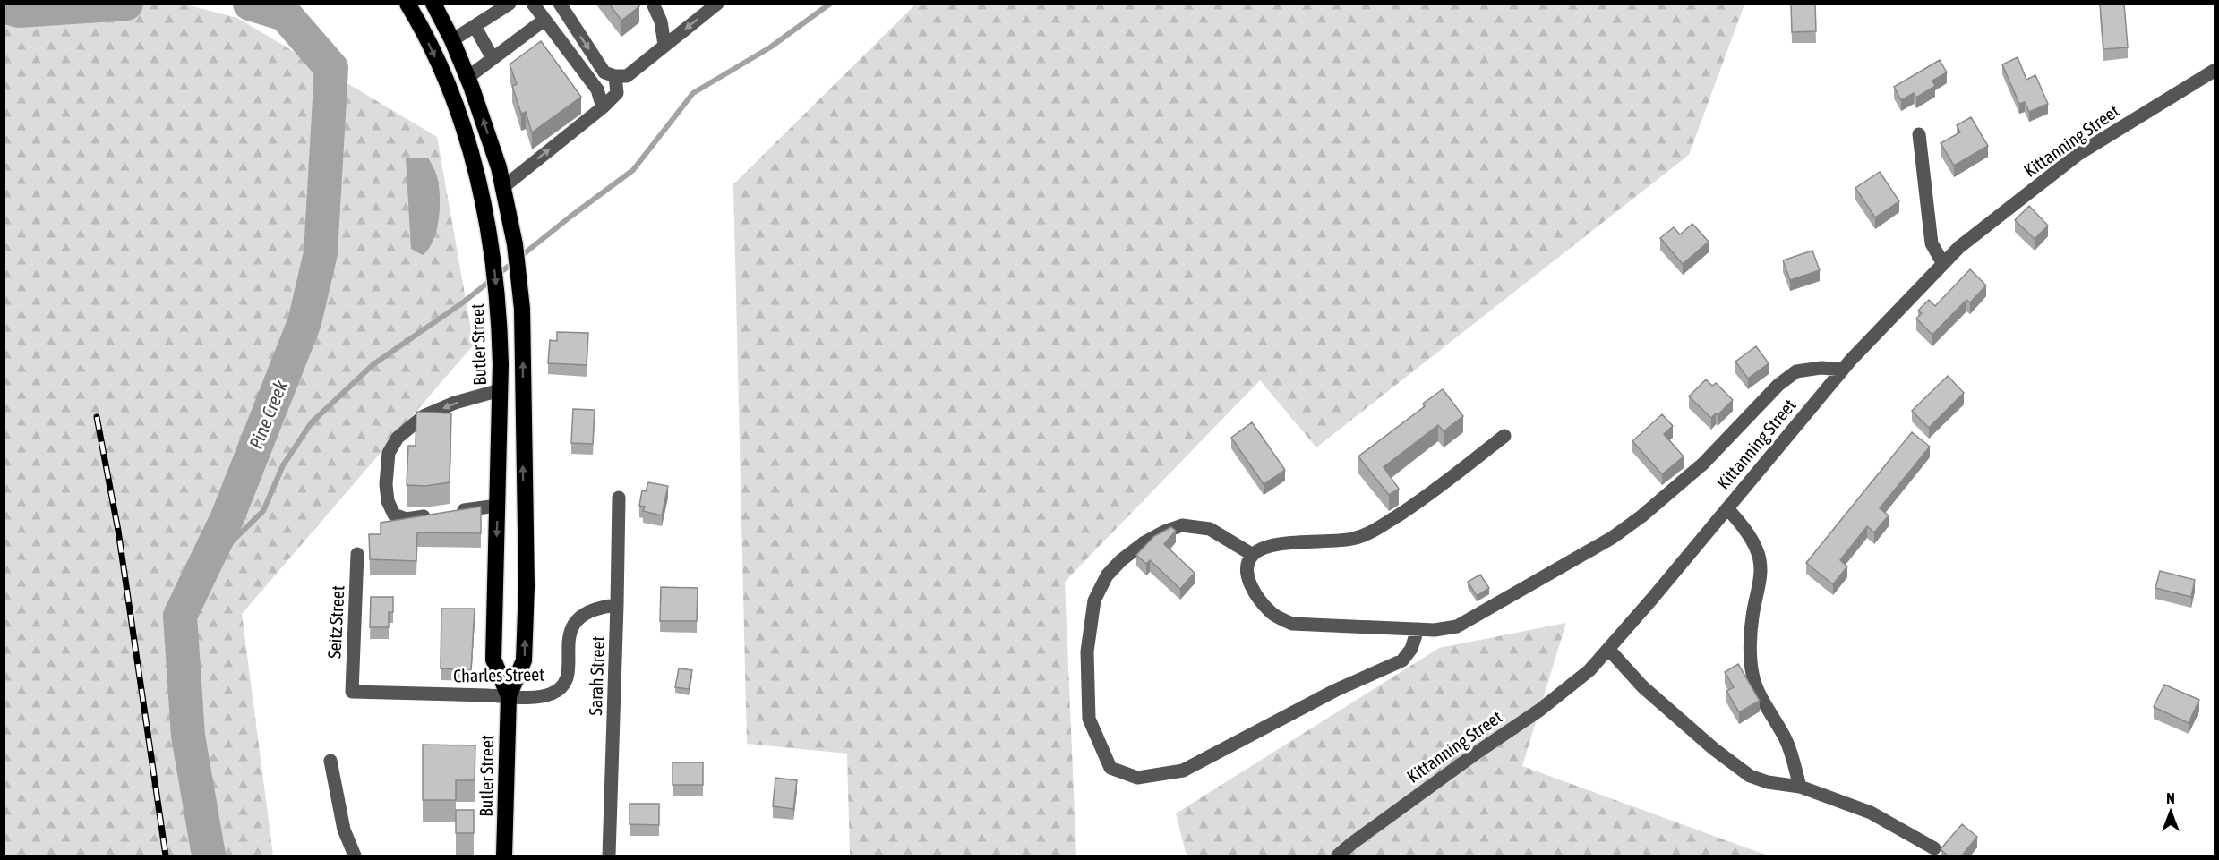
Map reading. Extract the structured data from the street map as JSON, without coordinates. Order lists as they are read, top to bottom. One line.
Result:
{"streets":{"highway":["Butler Street"],"street":["Kittanning Street","Seitz Street","Charles Street","Sarah Street"]},"crossings":[["Butler Street","Charles Street"],["Seitz Street","Charles Street"],["Charles Street","Sarah Street"]],"water":["Pine Creek"],"north":"top"}
